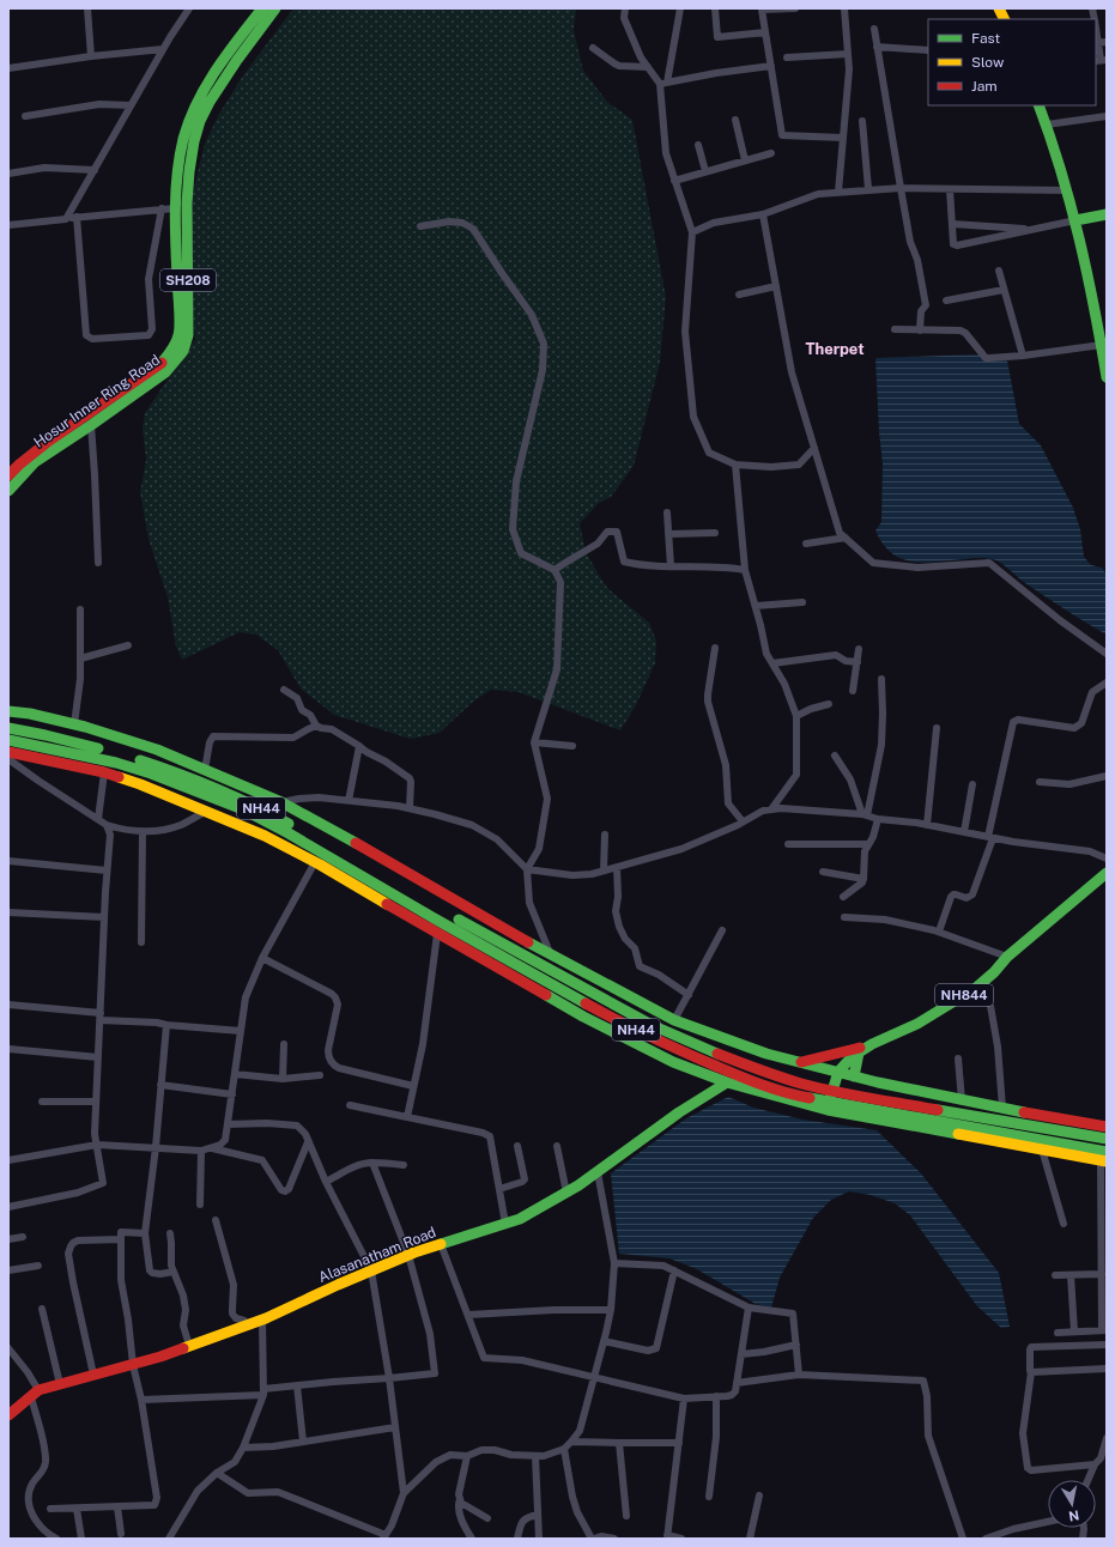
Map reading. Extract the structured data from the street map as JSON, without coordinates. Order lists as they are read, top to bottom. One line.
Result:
{"streets":{"main road":["SH208","Hosur Inner Ring Road","NH44","NH844","Alasanatham Road"]},"districts":["Therpet"],"legend":["Fast","Slow","Jam"],"north":"bottom"}
